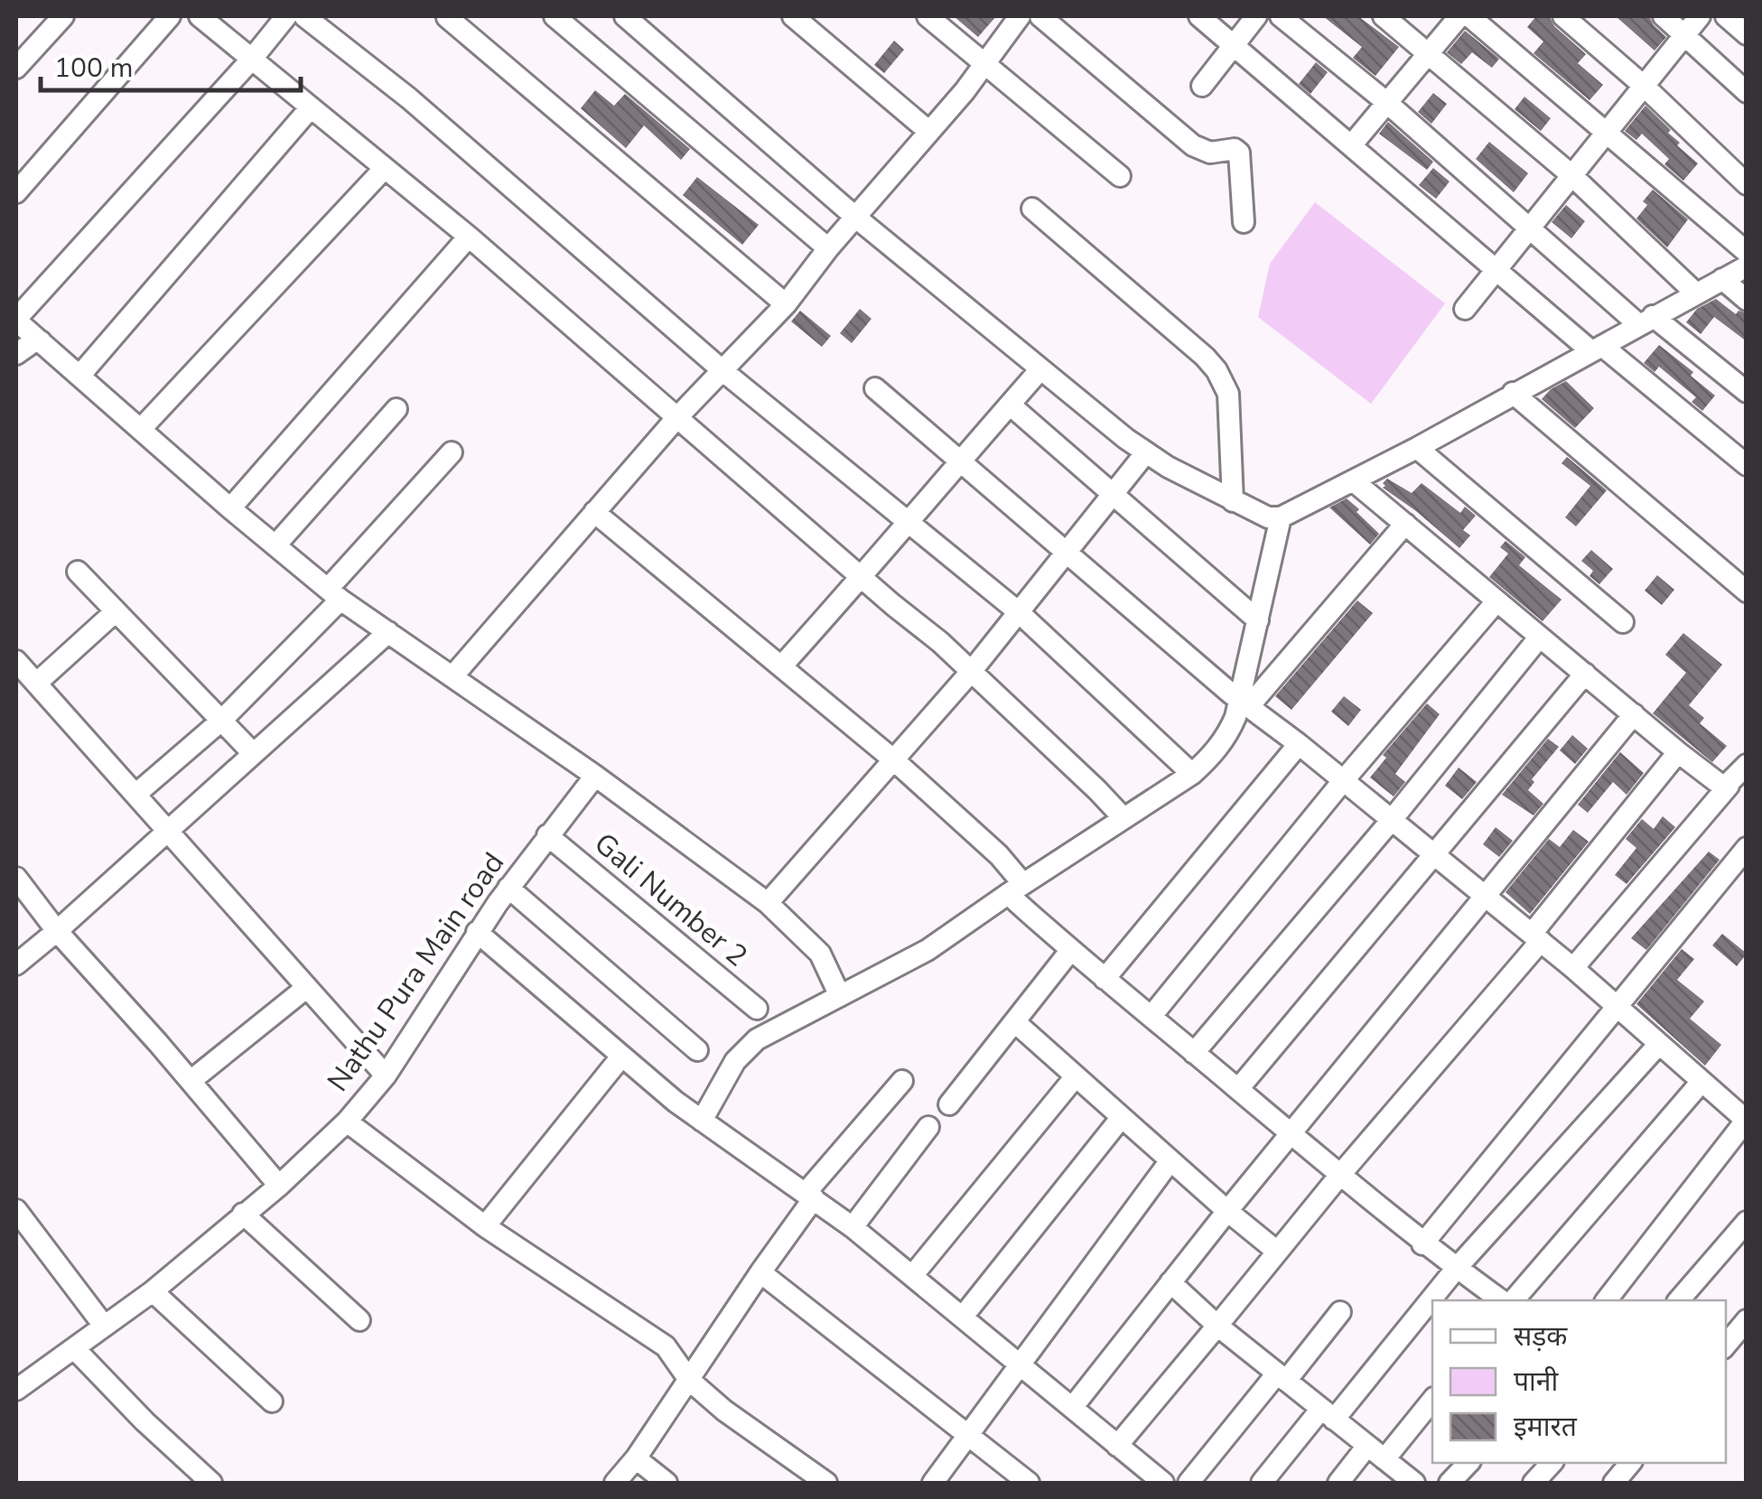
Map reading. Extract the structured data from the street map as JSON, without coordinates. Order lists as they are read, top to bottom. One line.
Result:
{"streets":{"street":["Gali Number 2","Nathu Pura Main road"]},"crossings":[["Gali Number 2","Nathu Pura Main road"]],"legend":["सड़क","पानी","इमारत"],"scale_bar":"100 m"}
